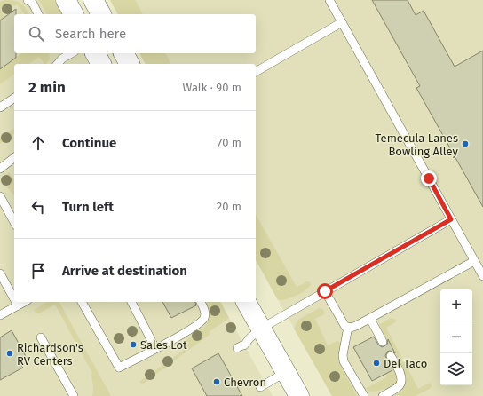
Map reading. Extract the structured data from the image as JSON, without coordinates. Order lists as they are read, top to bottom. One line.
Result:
{"places":["Temecula Lanes Bowling Alley","Sales Lot","Richardson's RV Centers","Del Taco","Chevron"],"page":{"search":"Search here","heading":["2 min","Walk · 90 m"],"list":[["Continue","70 m"],["Turn left","20 m"],"Arrive at destination"],"map_buttons":["+","−"]}}
